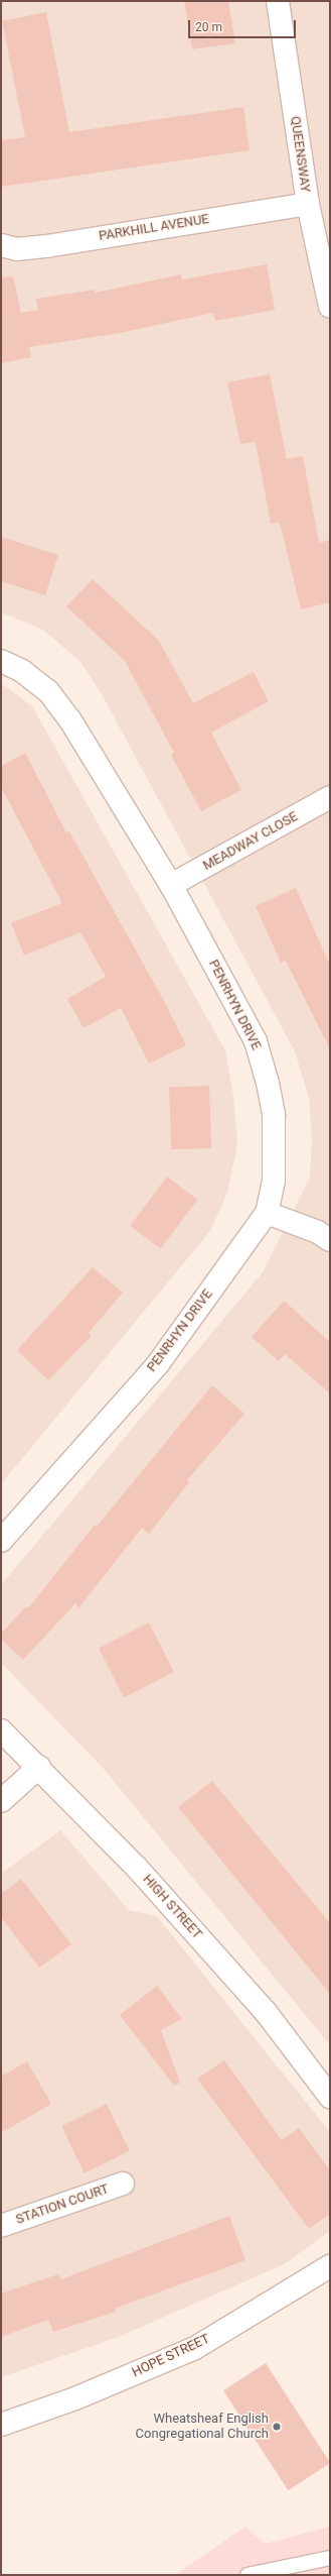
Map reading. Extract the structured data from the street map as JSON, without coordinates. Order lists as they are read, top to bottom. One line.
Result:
{"streets":{"street":["QUEENSWAY","PARKHILL AVENUE","MEADWAY CLOSE","PENRHYN DRIVE","HIGH STREET","STATION COURT","HOPE STREET"]},"crossings":[["QUEENSWAY","PARKHILL AVENUE"],["MEADWAY CLOSE","PENRHYN DRIVE"]],"places":["Wheatsheaf English Congregational Church"],"scale_bar":"20 m"}
